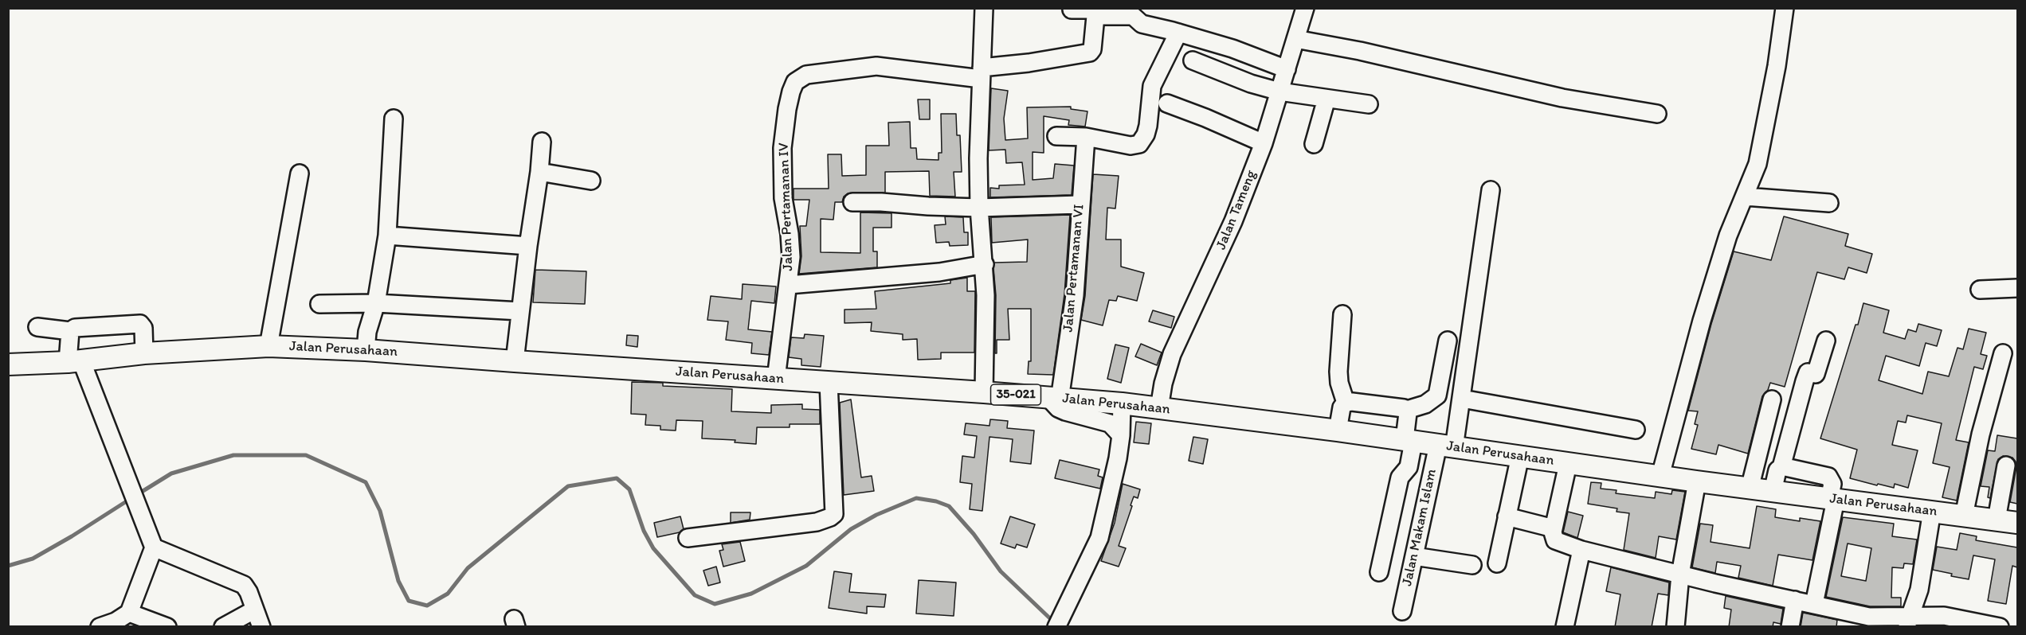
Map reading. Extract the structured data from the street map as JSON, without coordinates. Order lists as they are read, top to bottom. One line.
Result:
{"streets":{"main road":["Jalan Perusahaan","35-021"],"street":["Jalan Pertamanan IV","Jalan Tameng","Jalan Pertamanan VI","Jalan Makam Islam"]},"crossings":[["Jalan Pertamanan IV","Jalan Perusahaan"],["Jalan Tameng","Jalan Perusahaan"],["Jalan Pertamanan VI","Jalan Perusahaan"],["Jalan Perusahaan","Jalan Makam Islam"]]}
